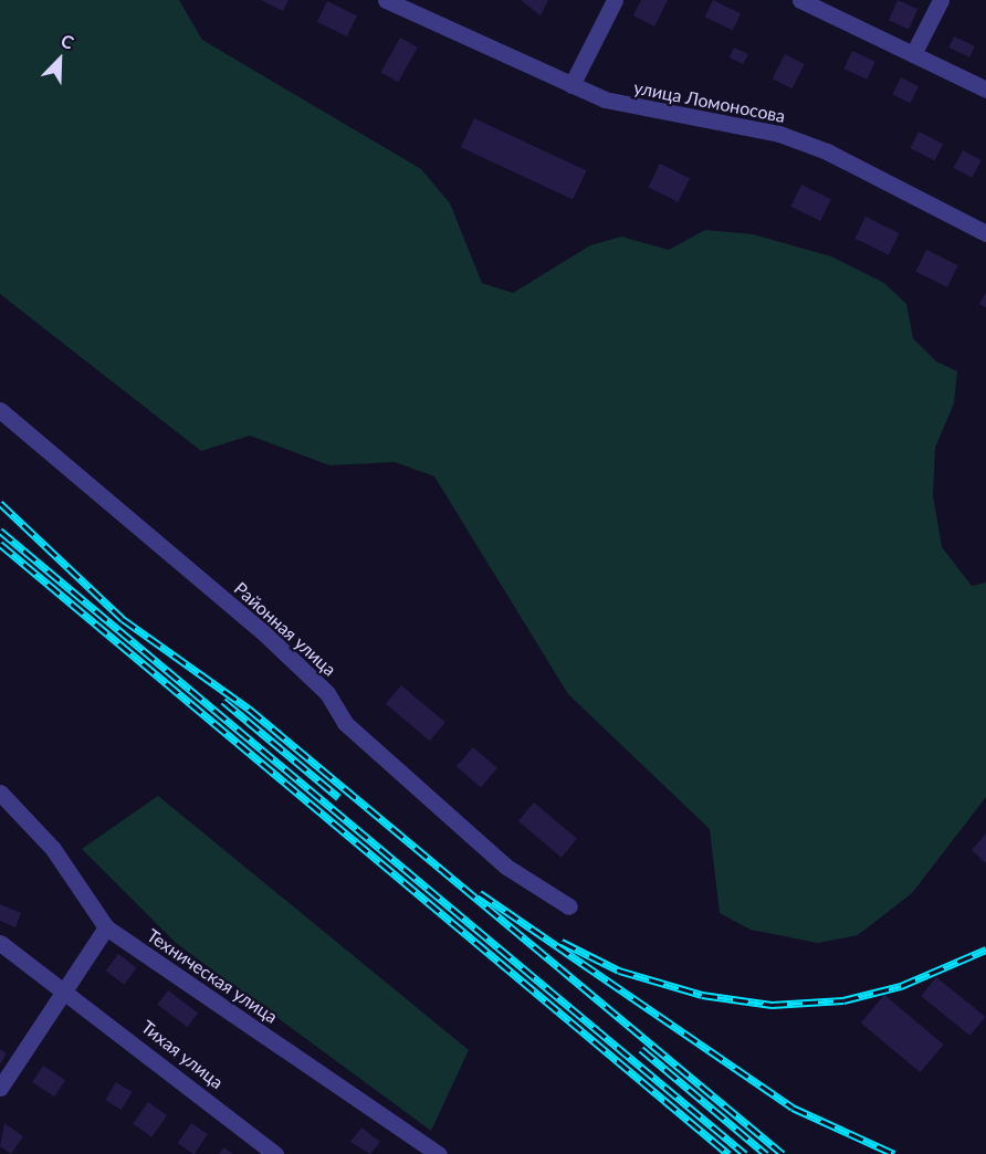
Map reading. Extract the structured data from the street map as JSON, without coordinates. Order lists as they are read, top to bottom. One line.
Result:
{"streets":{"street":["улица Ломоносова","Районная улица","Техническая улица","Тихая улица"]},"north":"top right"}
